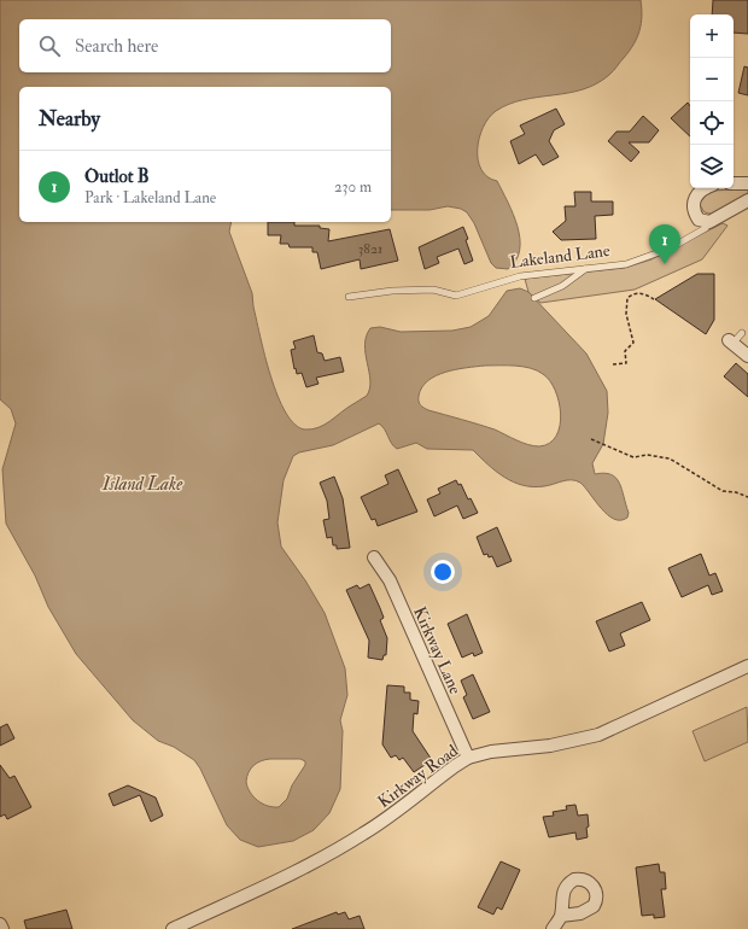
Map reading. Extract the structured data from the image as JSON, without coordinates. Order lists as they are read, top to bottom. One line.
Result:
{"streets":{"street":["Lakeland Lane","Kirkway Lane","Kirkway Road"]},"crossings":[["Kirkway Lane","Kirkway Road"]],"water":["Island Lake"],"house_numbers":["3821"],"page":{"map_buttons":["+","−"],"search":"Search here","heading":"Nearby","list":[{"mark":"1","name":"Outlot B","note":"Park · Lakeland Lane","value":"230 m"}],"pins":"1"}}
